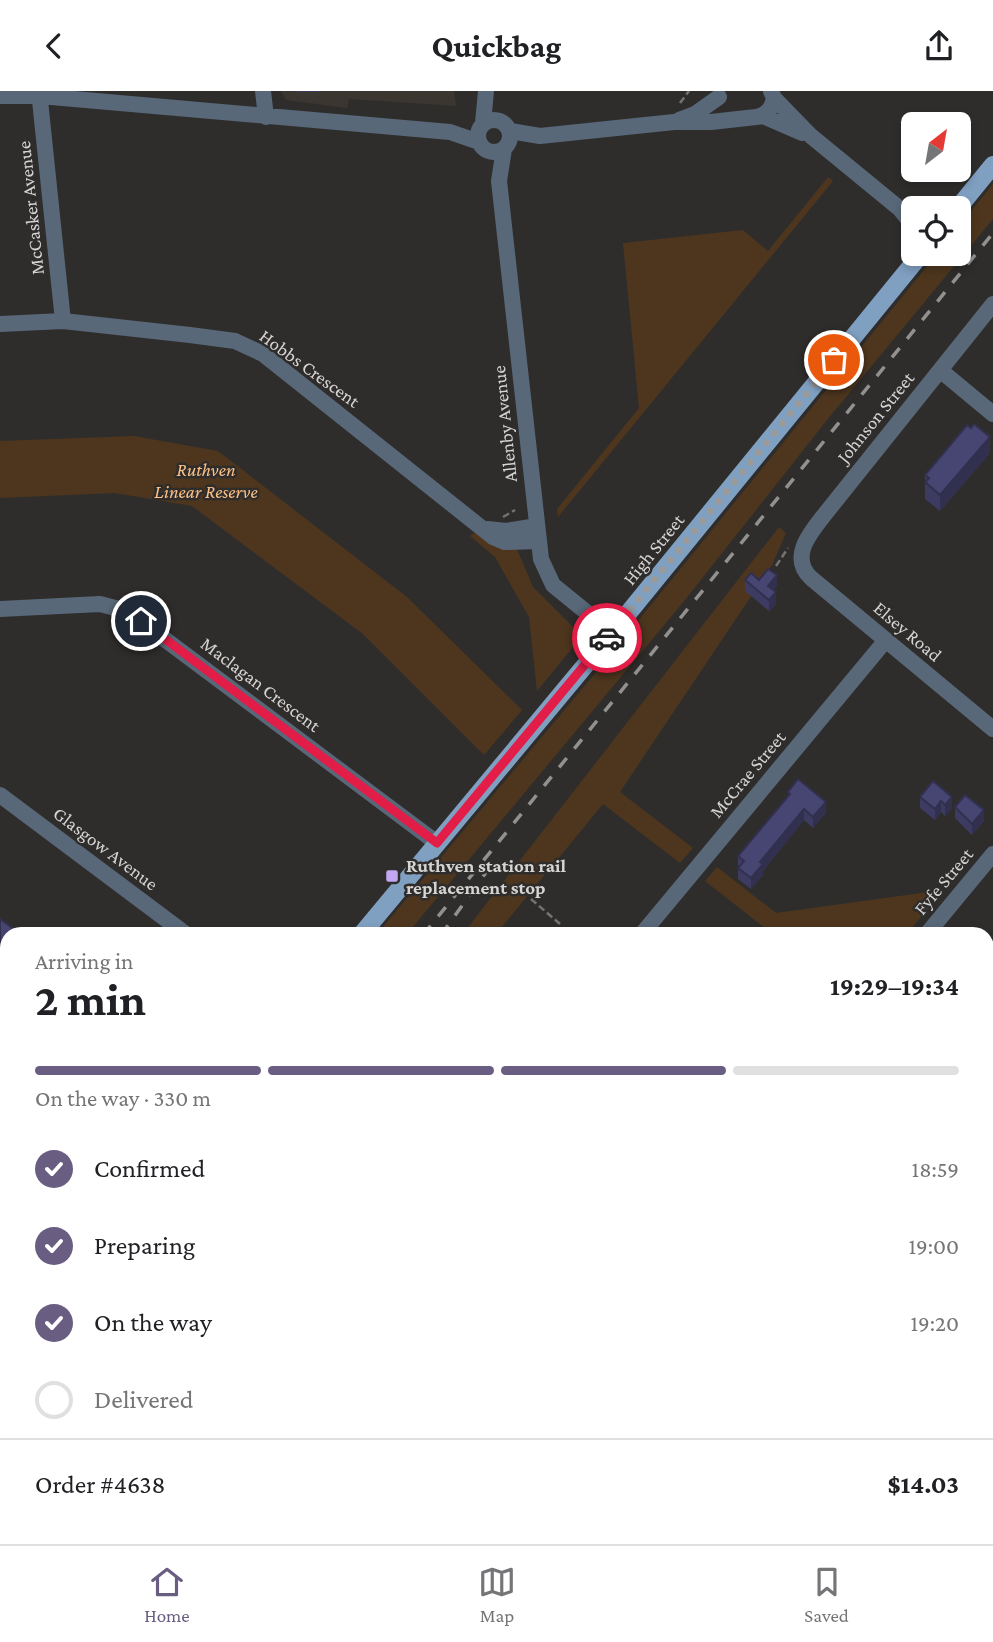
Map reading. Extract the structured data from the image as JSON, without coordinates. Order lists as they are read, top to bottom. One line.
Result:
{"streets":{"main road":["High Street"],"street":["McCasker Avenue","Hobbs Crescent","Johnson Street","Allenby Avenue","Elsey Road","Maclagan Crescent","McCrae Street","Glasgow Avenue","Fyfe Street"]},"crossings":[["McCasker Avenue","Hobbs Crescent"],["Hobbs Crescent","Allenby Avenue"],["Johnson Street","Elsey Road"],["Allenby Avenue","High Street"],["High Street","Maclagan Crescent"],["Elsey Road","McCrae Street"]],"parks":["Ruthven Linear Reserve"],"places":{"transit":["Ruthven station rail replacement stop"]},"north":"top right","page":{"header":"Quickbag","heading":["2 min","Arriving in","19:29–19:34"],"panel":["Order #4638","$14.03"],"bar":"On the way · 330 m","list":[["Confirmed","18:59"],["Preparing","19:00"],["On the way","19:20"],"Delivered"],"tabs":["Home","Map","Saved"]}}
